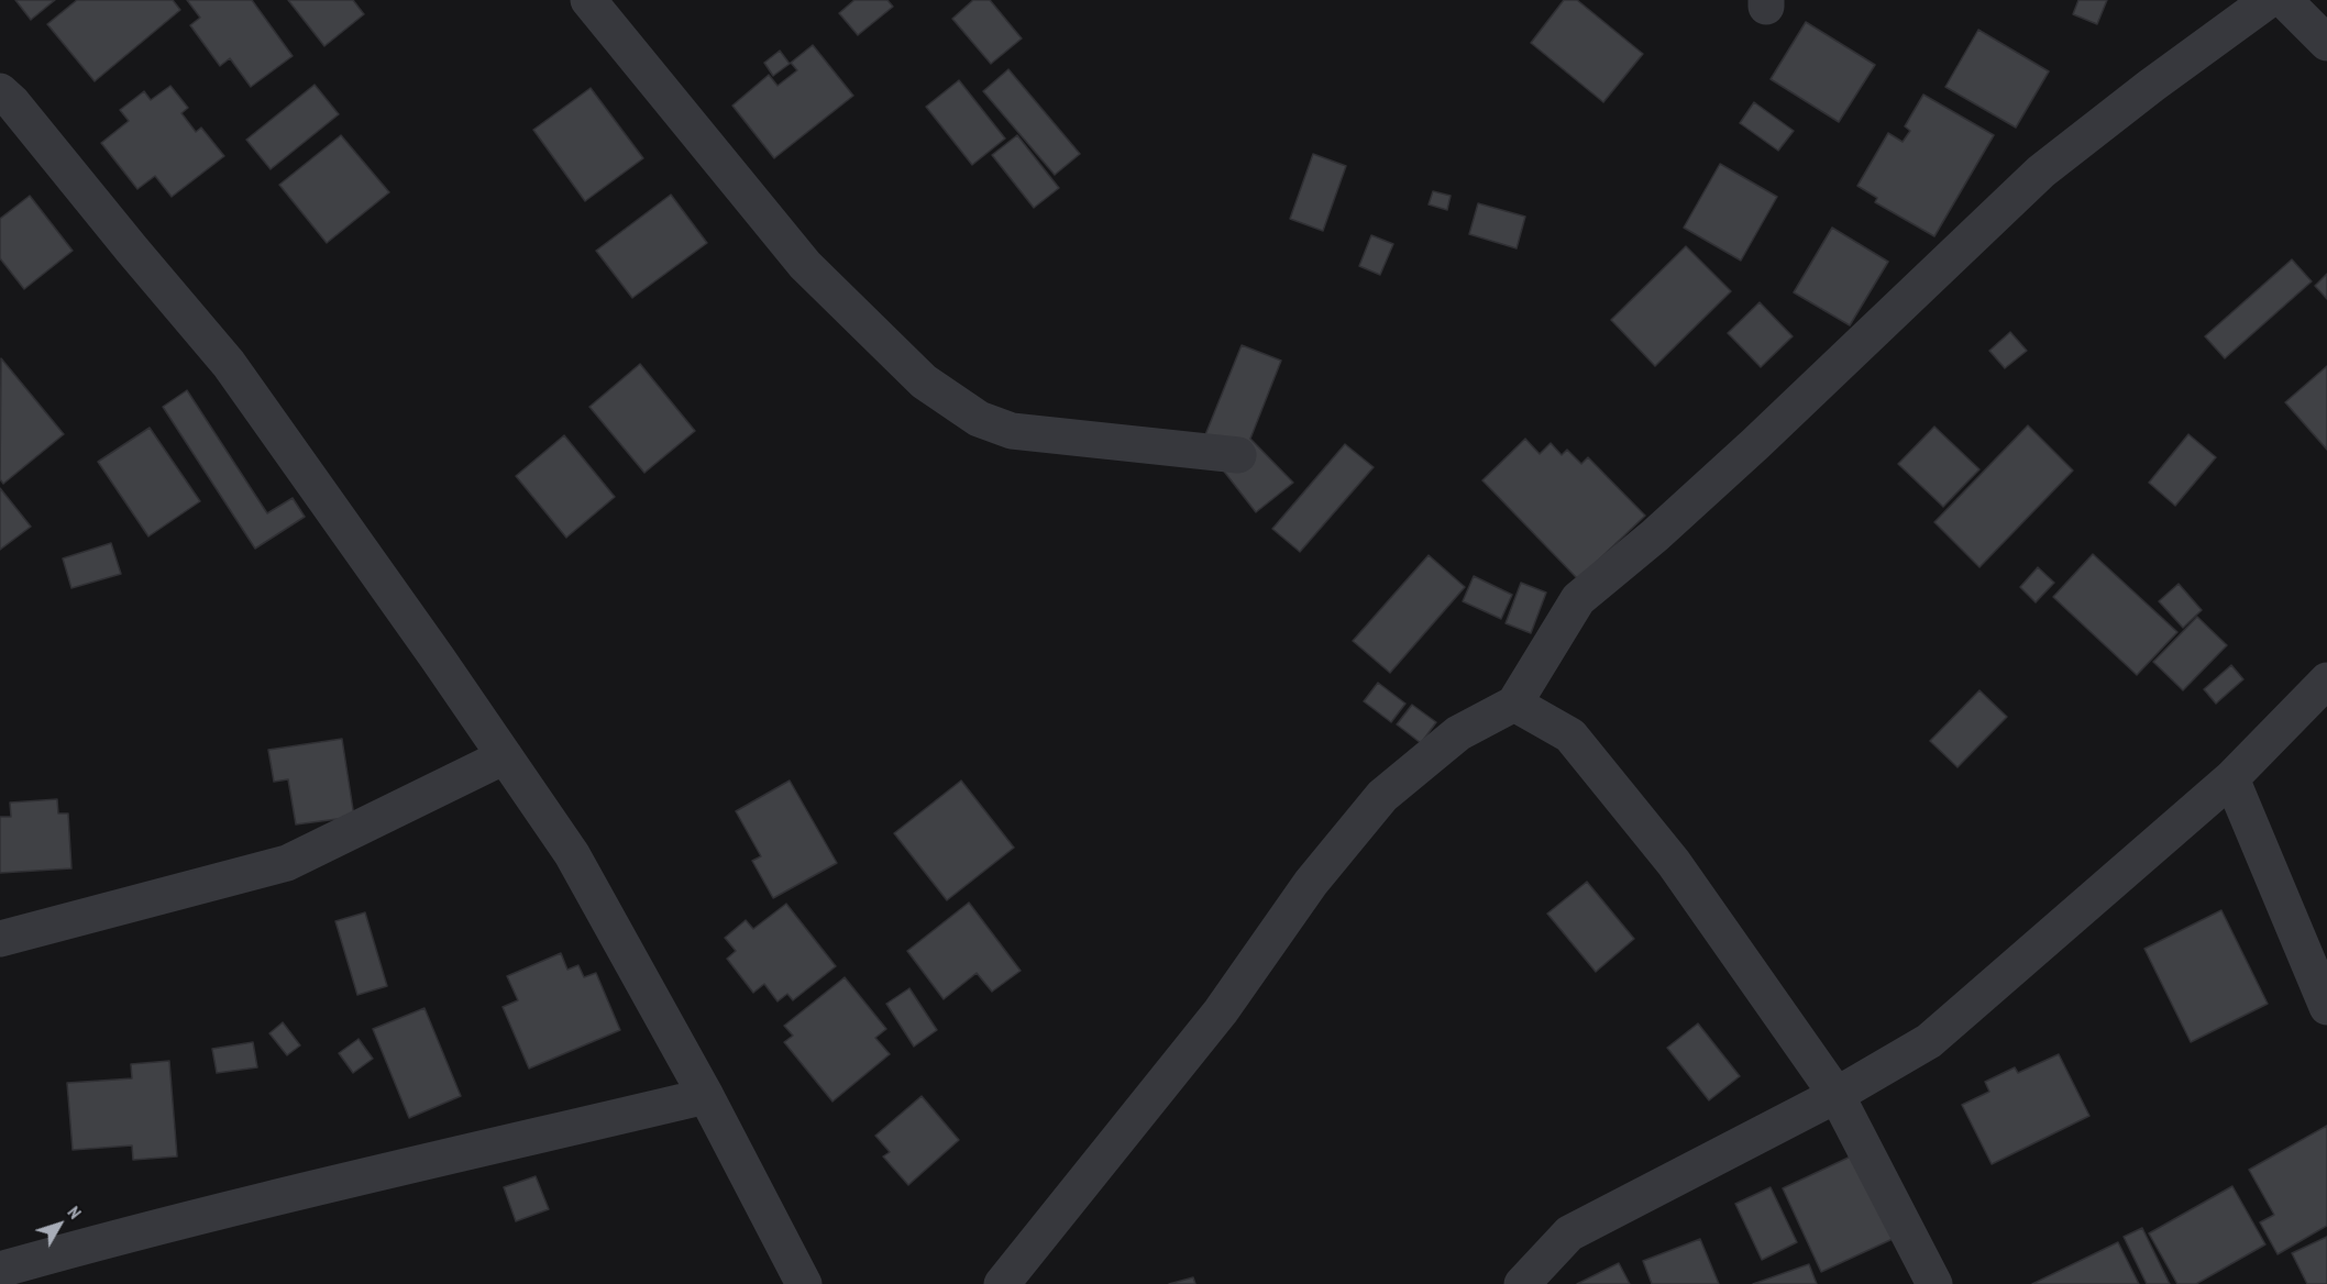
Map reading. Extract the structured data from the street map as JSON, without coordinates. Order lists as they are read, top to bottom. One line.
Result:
{"north":"top right"}
